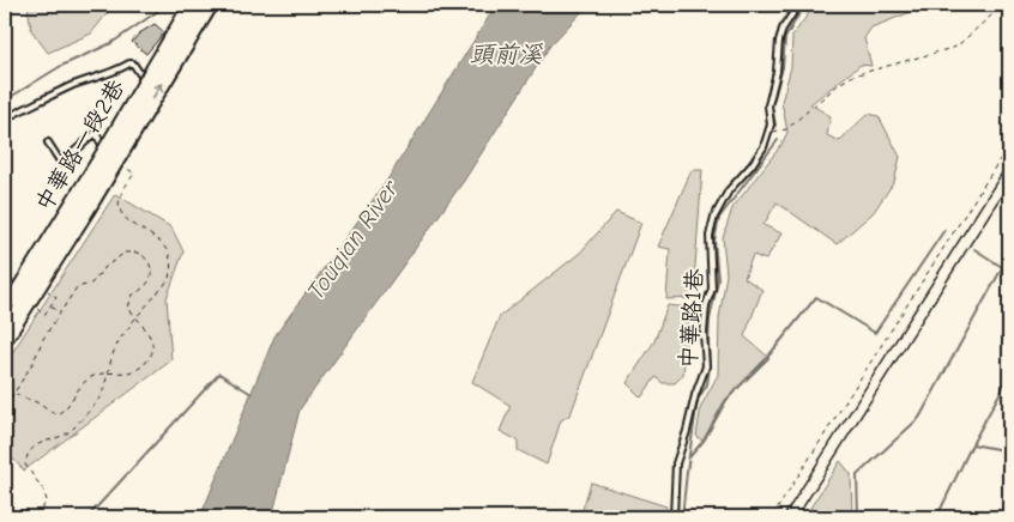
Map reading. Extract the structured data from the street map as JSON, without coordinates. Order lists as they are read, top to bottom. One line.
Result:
{"streets":{"street":["中華路一段2巷"],"lane":["中華路1巷"]},"water":["頭前溪","Touqian River"]}
